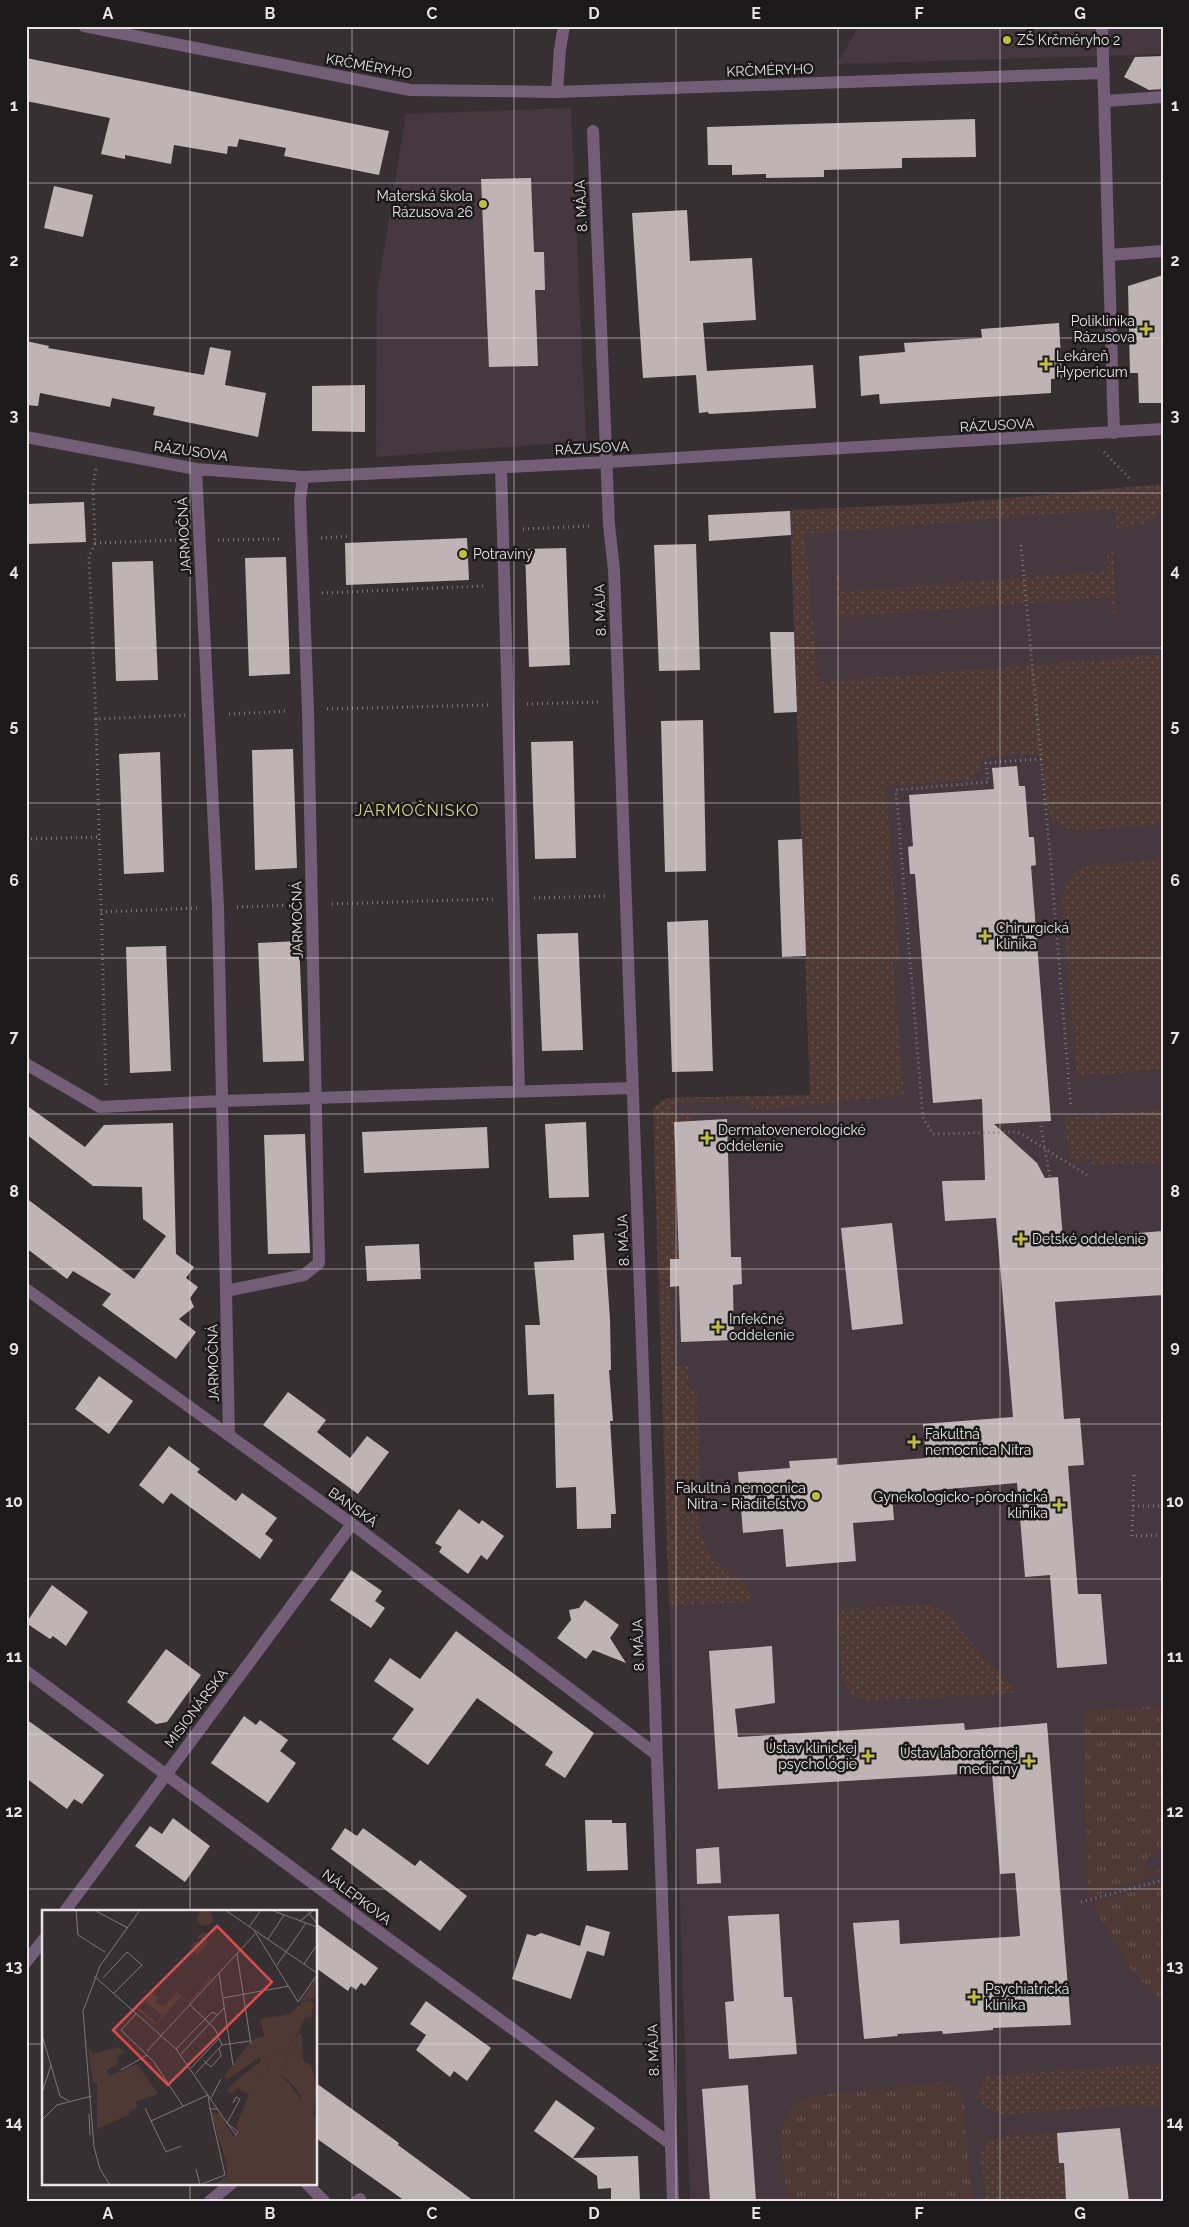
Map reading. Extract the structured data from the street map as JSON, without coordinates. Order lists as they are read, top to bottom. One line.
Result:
{"streets":{"street":["KRČMÉRYHO","8. MÁJA","RÁZUSOVA","JARMOČNÁ","BANSKÁ","MISIONÁRSKA","NÁLEPKOVA"]},"crossings":[["8. MÁJA","RÁZUSOVA"],["8. MÁJA","BANSKÁ"],["8. MÁJA","NÁLEPKOVA"],["RÁZUSOVA","JARMOČNÁ"],["JARMOČNÁ","BANSKÁ"],["BANSKÁ","MISIONÁRSKA"],["MISIONÁRSKA","NÁLEPKOVA"]],"districts":["JARMOČNISKO"],"places":{"other":["ZŠ Krčméryho 2","Materská škola Rázusova 26","Potraviny","Fakultná nemocnica Nitra - Riaditeľstvo"],"health":["Poliklinika Rázusova","Lekáreň Hypericum","Chirurgická klinika","Dermatovenerologické oddelenie","Detské oddelenie","Infekčné oddelenie","Fakultná nemocnica Nitra","Gynekologicko-pôrodnická klinika","Ústav klinickej psychológie","Ústav laboratórnej medicíny","Psychiatrická klinika"]},"grid":{"columns":["A","B","C","D","E","F","G"],"rows":["1","2","3","4","5","6","7","8","9","10","11","12","13","14"]}}
